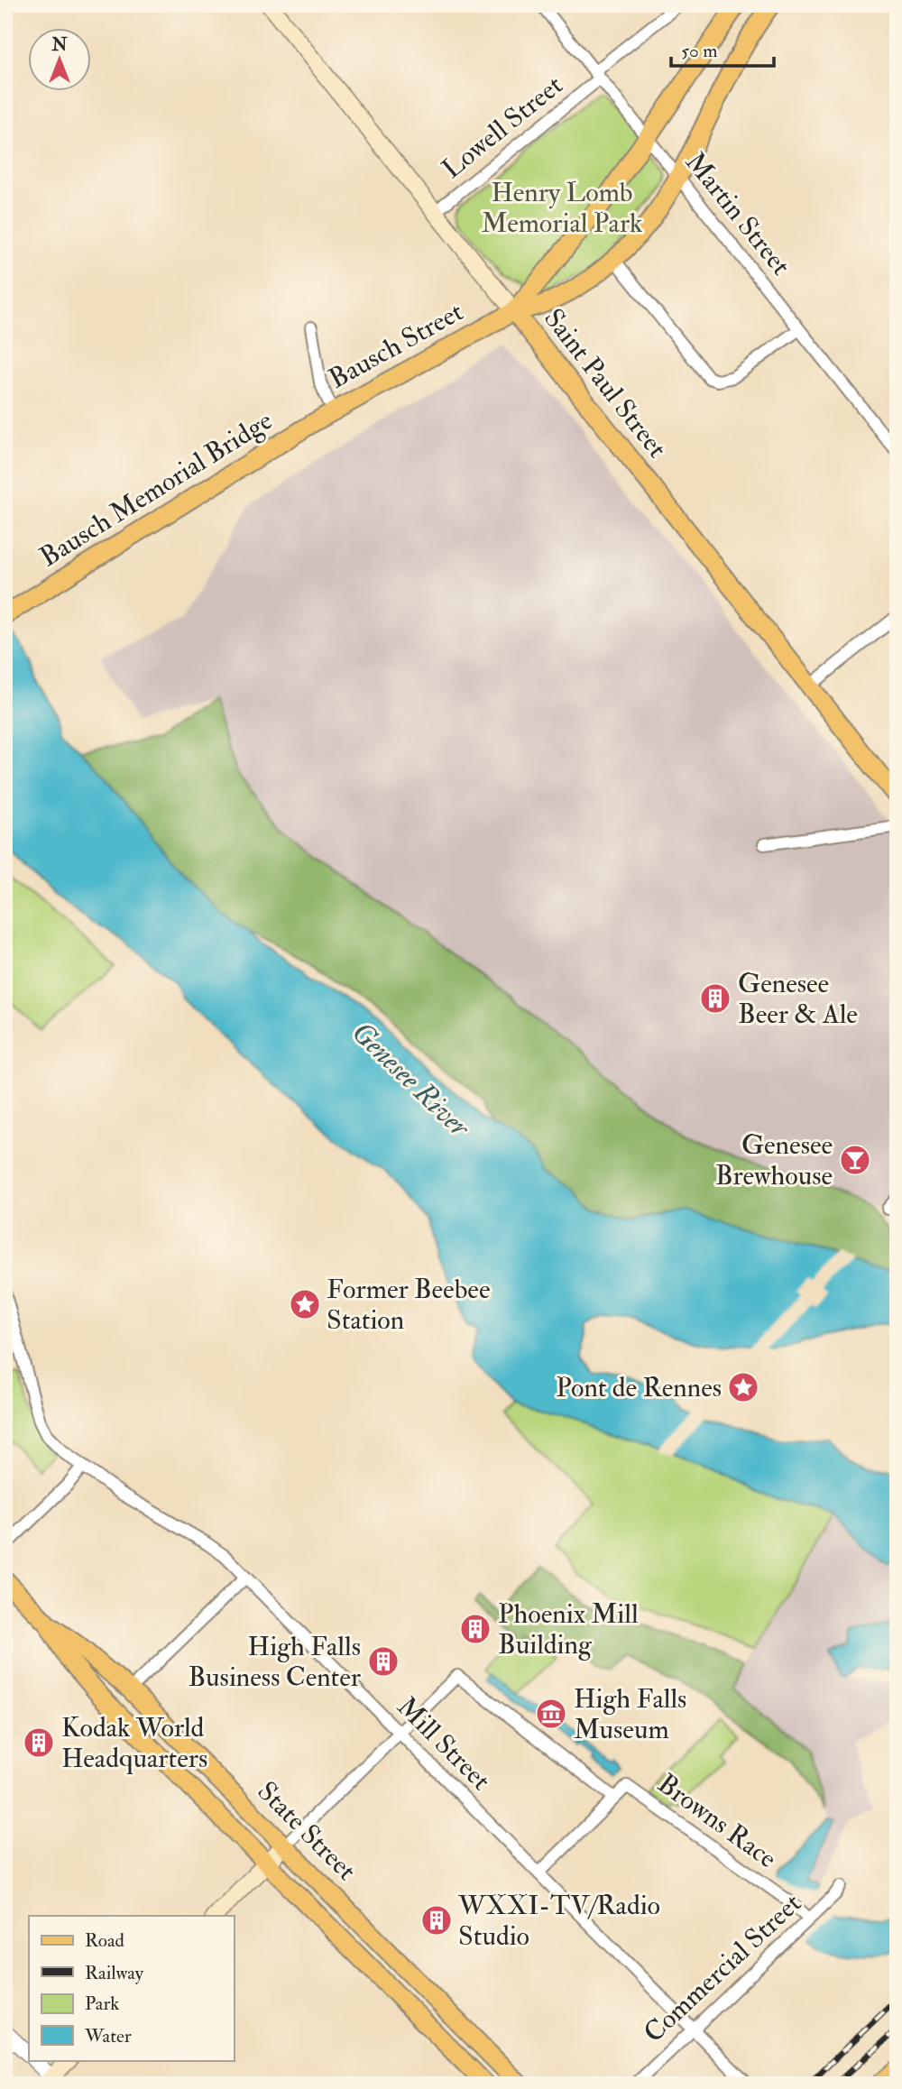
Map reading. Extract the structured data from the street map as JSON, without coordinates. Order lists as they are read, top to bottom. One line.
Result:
{"streets":{"main road":["Bausch Street","Saint Paul Street","Bausch Memorial Bridge","State Street"],"street":["Lowell Street","Martin Street","Mill Street","Browns Race","Commercial Street"]},"crossings":[["Lowell Street","Martin Street"],["Lowell Street","Saint Paul Street"],["Bausch Street","Saint Paul Street"],["Bausch Street","Bausch Memorial Bridge"],["Mill Street","Browns Race"],["Mill Street","Commercial Street"],["Browns Race","Commercial Street"]],"water":["Genesee River"],"parks":["Henry Lomb Memorial Park"],"places":{"building":["Genesee Beer & Ale","Phoenix Mill Building","High Falls Business Center","Kodak World Headquarters","WXXI-TV/Radio Studio"],"bar":["Genesee Brewhouse"],"place":["Former Beebee Station","Pont de Rennes"],"museum":["High Falls Museum"]},"legend":["Road","Railway","Park","Water"],"scale_bar":"50 m","north":"top"}
